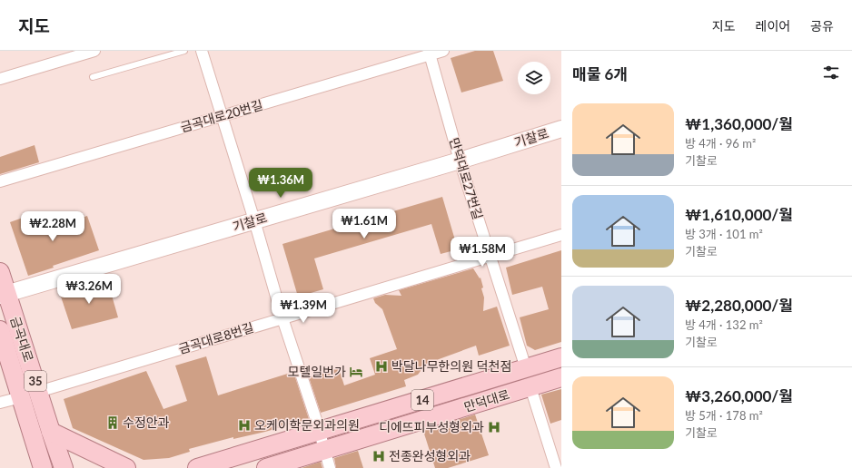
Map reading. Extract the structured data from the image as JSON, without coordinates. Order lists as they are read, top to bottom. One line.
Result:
{"streets":{"main road":["금곡대로","35","14","만덕대로"],"street":["금곡대로20번길","기찰로","만덕대로27번길","금곡대로8번길"]},"crossings":[["금곡대로20번길","만덕대로27번길"],["기찰로","만덕대로27번길"],["기찰로","금곡대로"],["만덕대로27번길","금곡대로8번길"],["만덕대로27번길","만덕대로"],["금곡대로8번길","금곡대로"]],"places":{"hospital":["박달나무한의원 덕천점","오케이학문외과의원","디에뜨피부성형외과","전종완성형외과"],"hotel":["모텔일번가"],"building":["수정안과"]},"page":{"header":"지도","nav":["지도","레이어","공유"],"heading":"매물 6개","list":[{"name":"₩1,360,000/월","note":"방 4개 · 96 m² · 기찰로"},{"name":"₩1,610,000/월","note":"방 3개 · 101 m² · 기찰로"},{"name":"₩2,280,000/월","note":"방 4개 · 132 m² · 기찰로"},{"name":"₩3,260,000/월","note":"방 5개 · 178 m² · 기찰로"}],"price":["₩1.36M","₩1.61M","₩2.28M","₩1.58M","₩3.26M","₩1.39M"]}}
